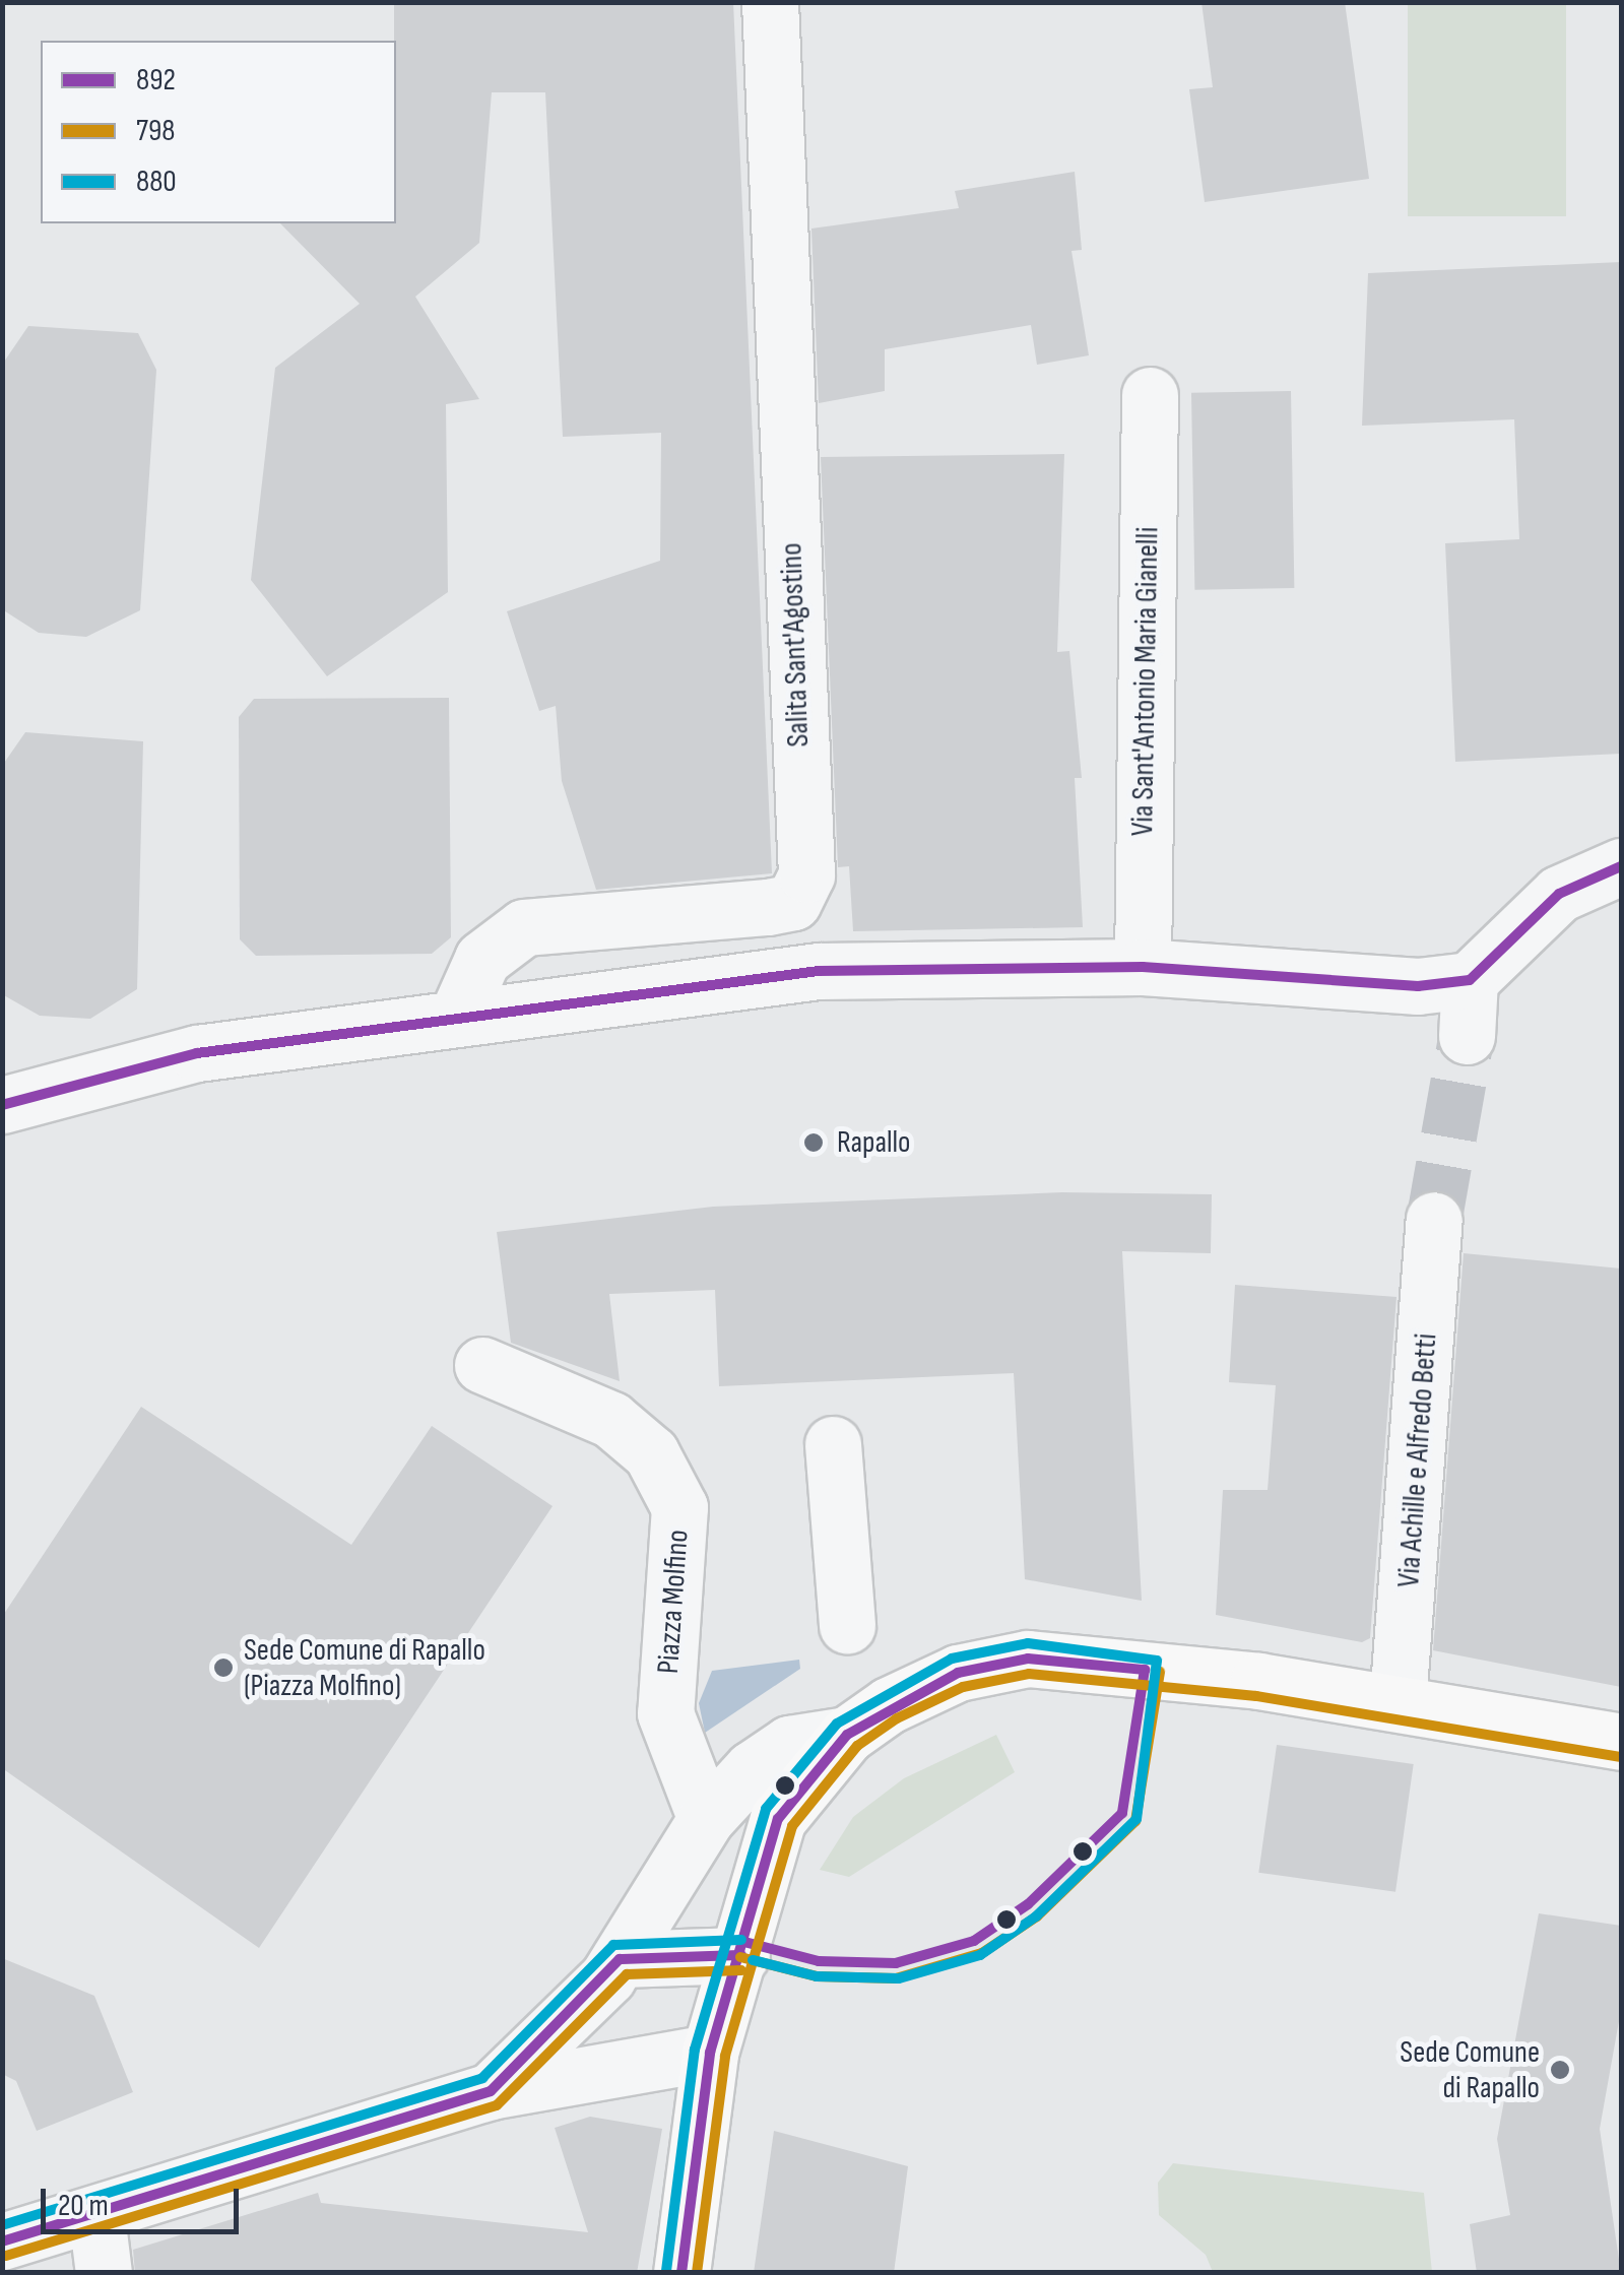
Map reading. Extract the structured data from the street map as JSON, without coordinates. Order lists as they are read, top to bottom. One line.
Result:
{"streets":{"street":["Salita Sant'Agostino","Via Sant'Antonio Maria Gianelli","Via Achille e Alfredo Betti","Piazza Molfino"]},"places":["Rapallo","Sede Comune di Rapallo (Piazza Molfino)","Sede Comune di Rapallo"],"lines":["transit line 892","transit line 880","transit line 798"],"legend":["892","798","880"],"scale_bar":"20 m"}
